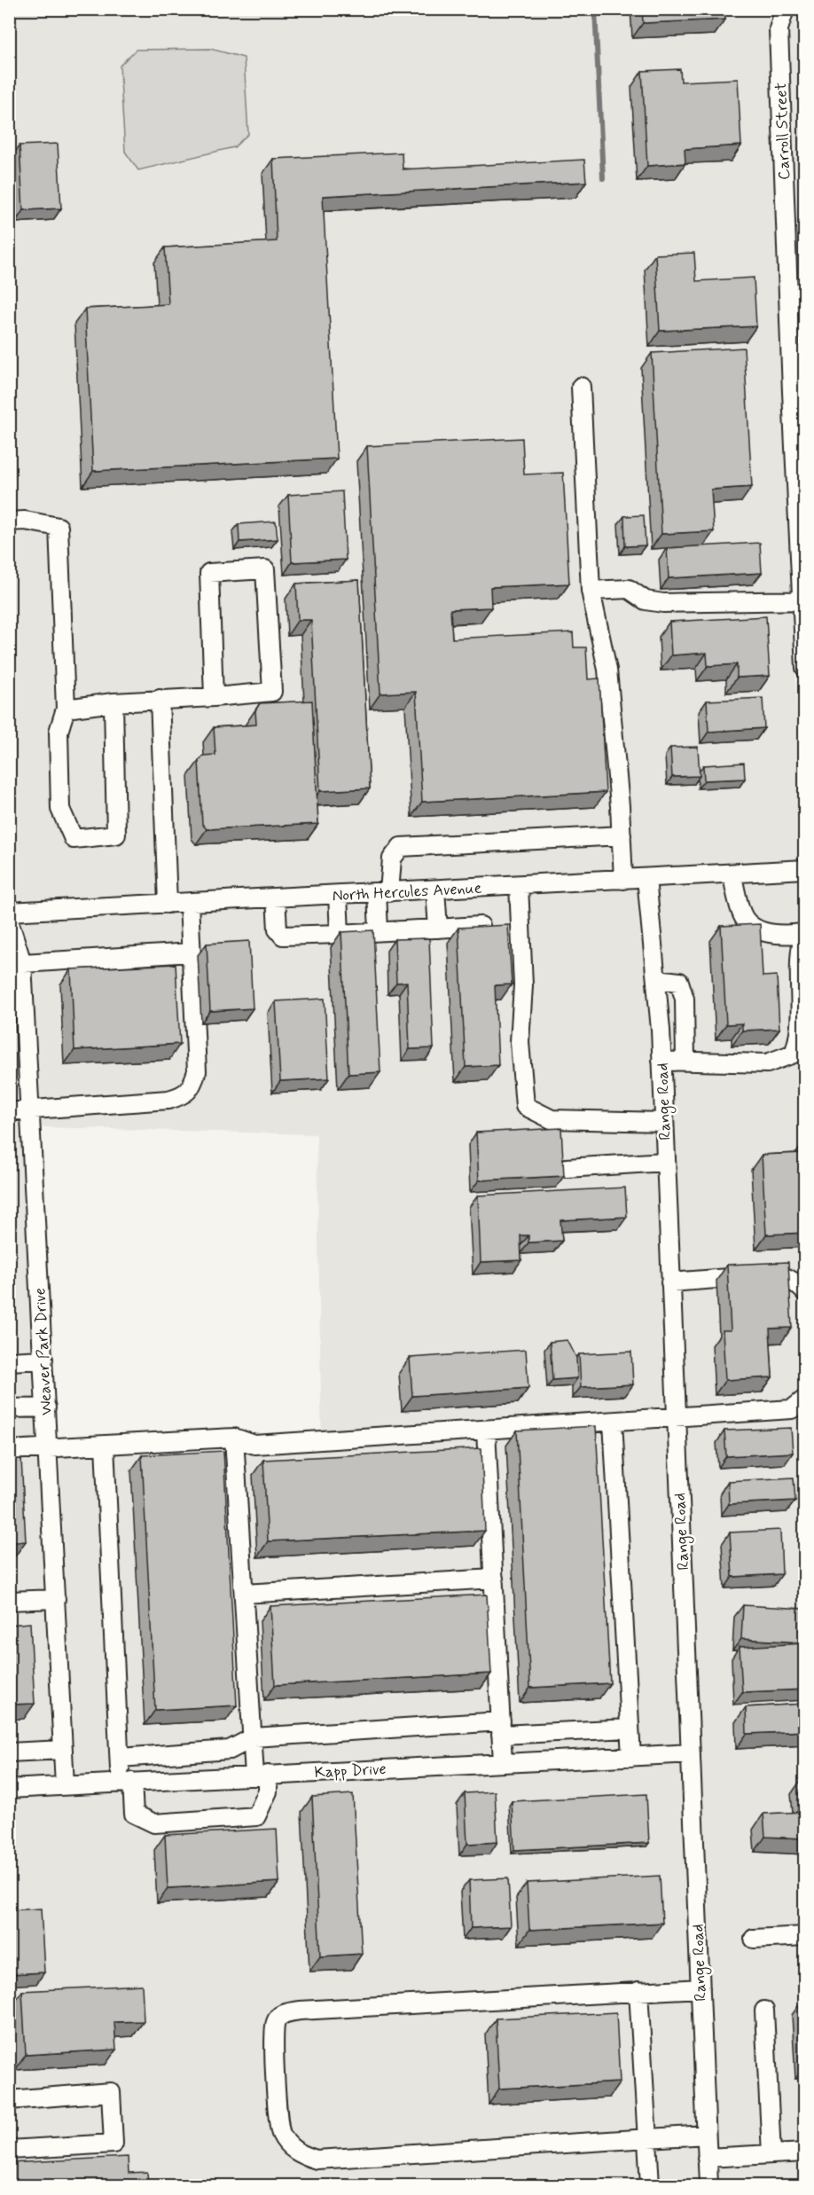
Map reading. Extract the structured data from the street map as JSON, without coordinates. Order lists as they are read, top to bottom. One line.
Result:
{"streets":{"street":["Carroll Street","North Hercules Avenue","Range Road","Weaver Park Drive","Kapp Drive"]},"crossings":[["North Hercules Avenue","Range Road"],["Range Road","Kapp Drive"],["Weaver Park Drive","Kapp Drive"]]}
